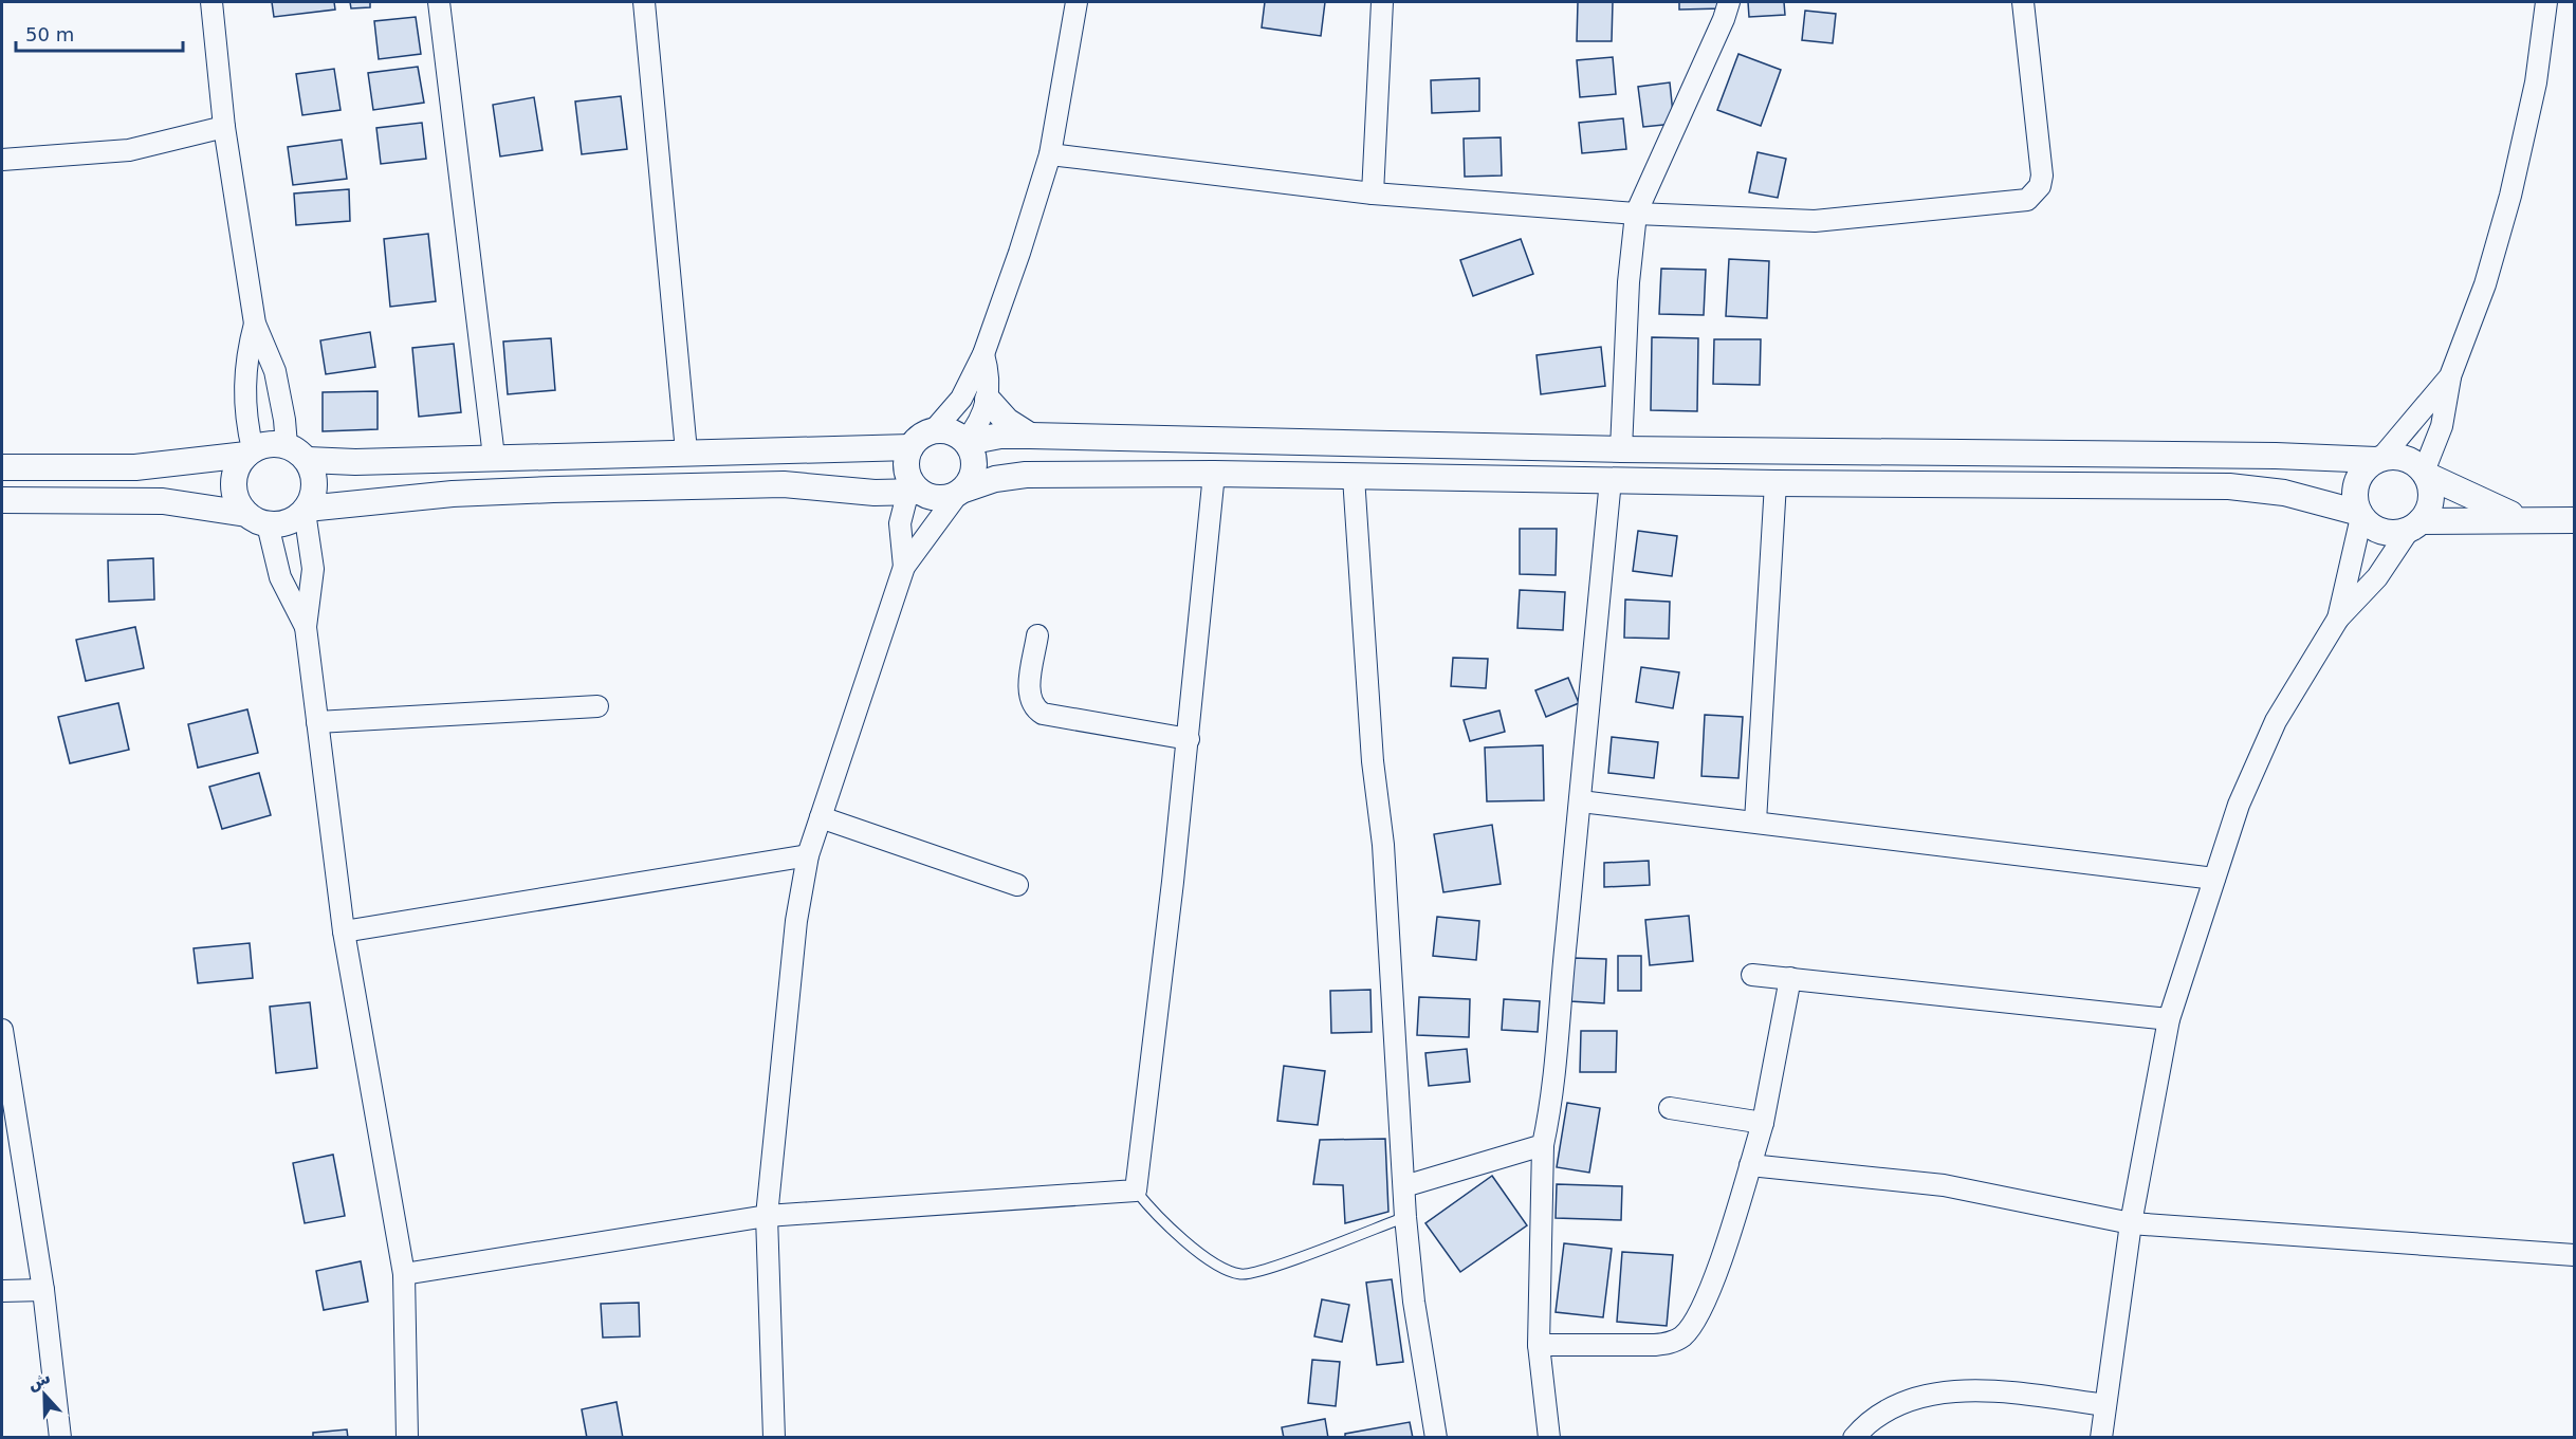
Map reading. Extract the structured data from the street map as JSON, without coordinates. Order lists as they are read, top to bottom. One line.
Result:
{"scale_bar":"50 m","north":"top"}
